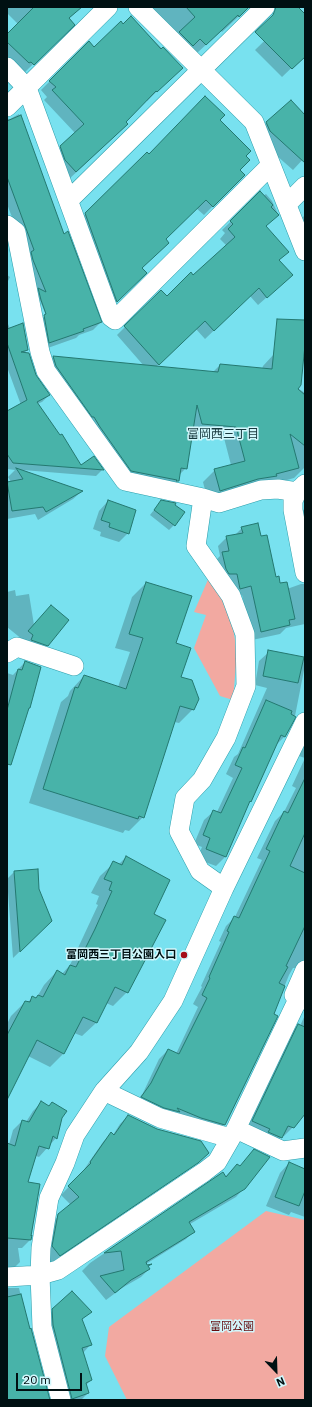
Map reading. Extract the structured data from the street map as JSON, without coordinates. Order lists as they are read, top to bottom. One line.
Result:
{"districts":["富岡西三丁目"],"parks":["富岡公園"],"places":["富岡西三丁目公園入口"],"scale_bar":"20 m","north":"bottom right"}
